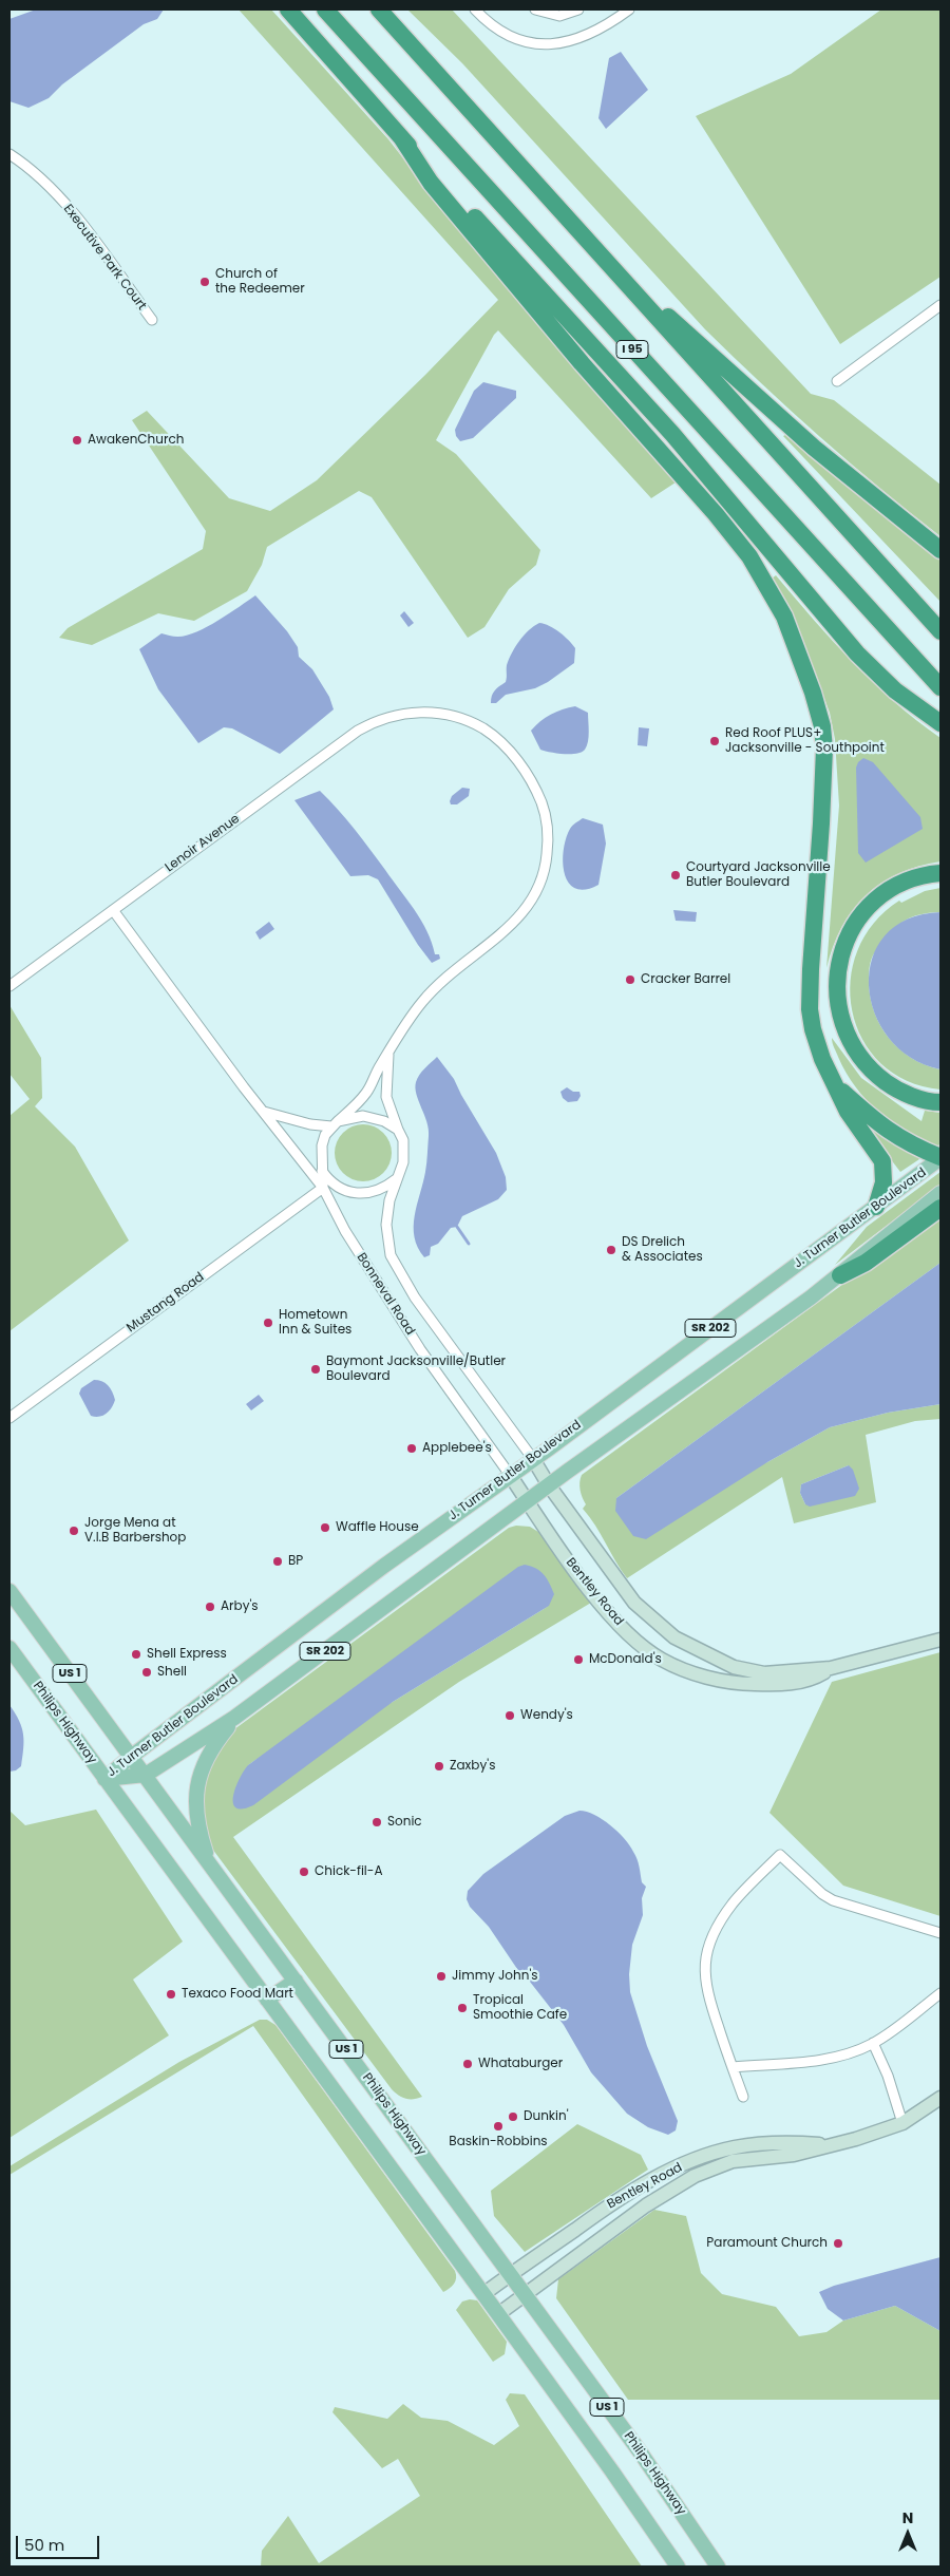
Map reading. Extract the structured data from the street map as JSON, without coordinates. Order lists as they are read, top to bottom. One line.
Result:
{"streets":{"highway":["I 95"],"main road":["J. Turner Butler Boulevard","SR 202","US 1","Philips Highway"],"street":["Executive Park Court","Lenoir Avenue","Bonneval Road","Mustang Road","Bentley Road"]},"crossings":[["Lenoir Avenue","Bonneval Road"],["J. Turner Butler Boulevard","Bonneval Road"],["J. Turner Butler Boulevard","Bentley Road"],["J. Turner Butler Boulevard","Philips Highway"],["Bonneval Road","Mustang Road"],["Bonneval Road","Bentley Road"],["Bentley Road","Philips Highway"]],"places":["Church of the Redeemer","AwakenChurch","Red Roof PLUS+ Jacksonville - Southpoint","Courtyard Jacksonville Butler Boulevard","Cracker Barrel","DS Drelich & Associates","Hometown Inn & Suites","Baymont Jacksonville/Butler Boulevard","Applebee's","Waffle House","Jorge Mena at V.I.B Barbershop","BP","Arby's","Shell Express","McDonald's","Shell","Wendy's","Zaxby's","Sonic","Chick-fil-A","Jimmy John's","Texaco Food Mart","Tropical Smoothie Cafe","Whataburger","Dunkin'","Baskin-Robbins","Paramount Church"],"scale_bar":"50 m","north":"top"}
